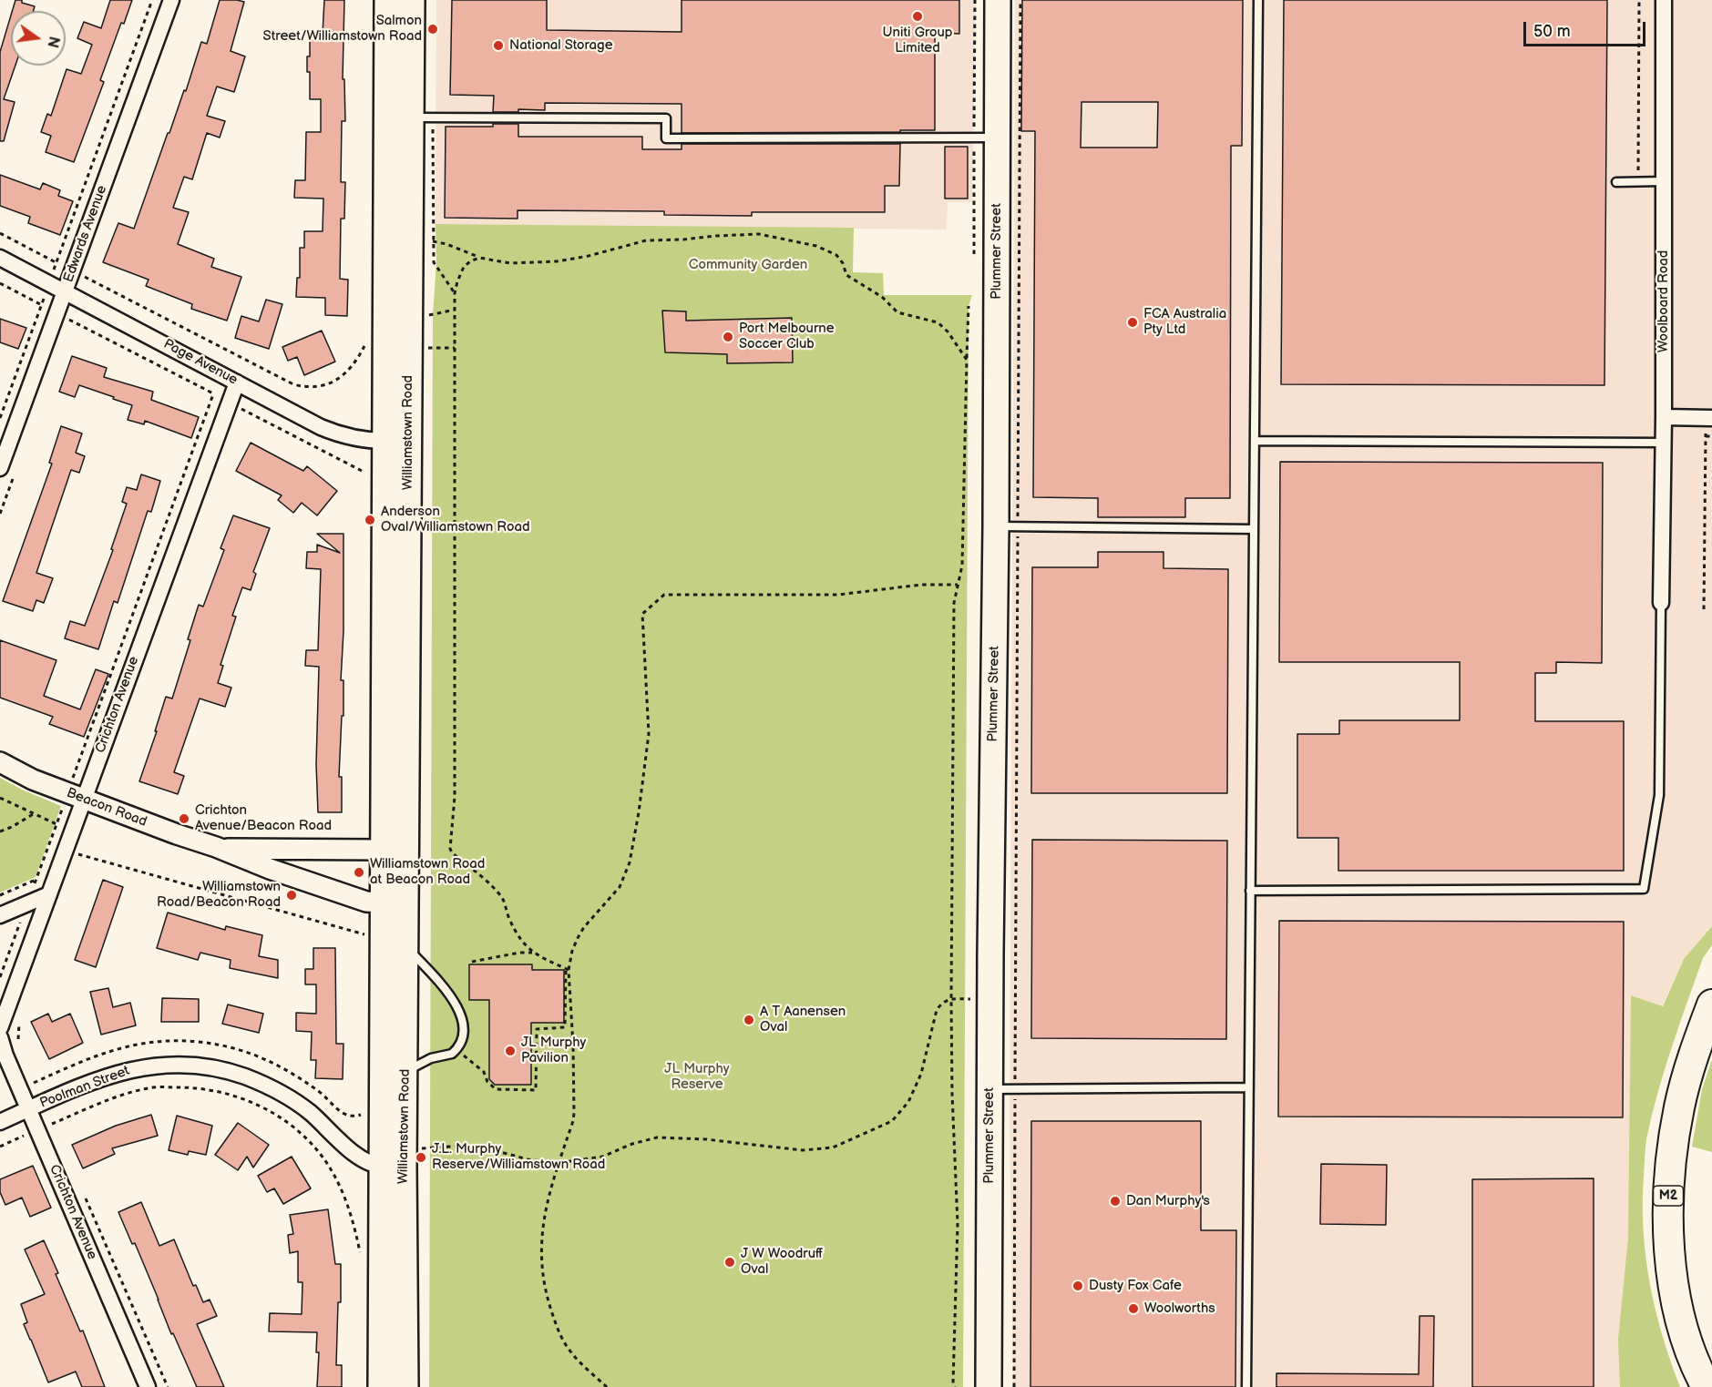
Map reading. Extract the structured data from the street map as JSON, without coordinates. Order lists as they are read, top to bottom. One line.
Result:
{"streets":{"highway":["M2"],"main road":["Plummer Street","Williamstown Road"],"street":["Edwards Avenue","Woolboard Road","Page Avenue","Crichton Avenue","Beacon Road","Poolman Street"]},"crossings":[["Edwards Avenue","Page Avenue"],["Page Avenue","Williamstown Road"],["Page Avenue","Crichton Avenue"],["Williamstown Road","Beacon Road"],["Williamstown Road","Poolman Street"],["Crichton Avenue","Beacon Road"],["Crichton Avenue","Poolman Street"]],"parks":["Community Garden","JL Murphy Reserve"],"places":["Uniti Group Limited","Salmon Street/Williamstown Road","National Storage","FCA Australia Pty Ltd","Port Melbourne Soccer Club","Anderson Oval/Williamstown Road","Crichton Avenue/Beacon Road","Williamstown Road at Beacon Road","Williamstown Road/Beacon Road","A T Aanensen Oval","JL Murphy Pavilion","J.L. Murphy Reserve/Williamstown Road","Dan Murphy's","J W Woodruff Oval","Dusty Fox Cafe","Woolworths"],"scale_bar":"50 m","north":"right"}
